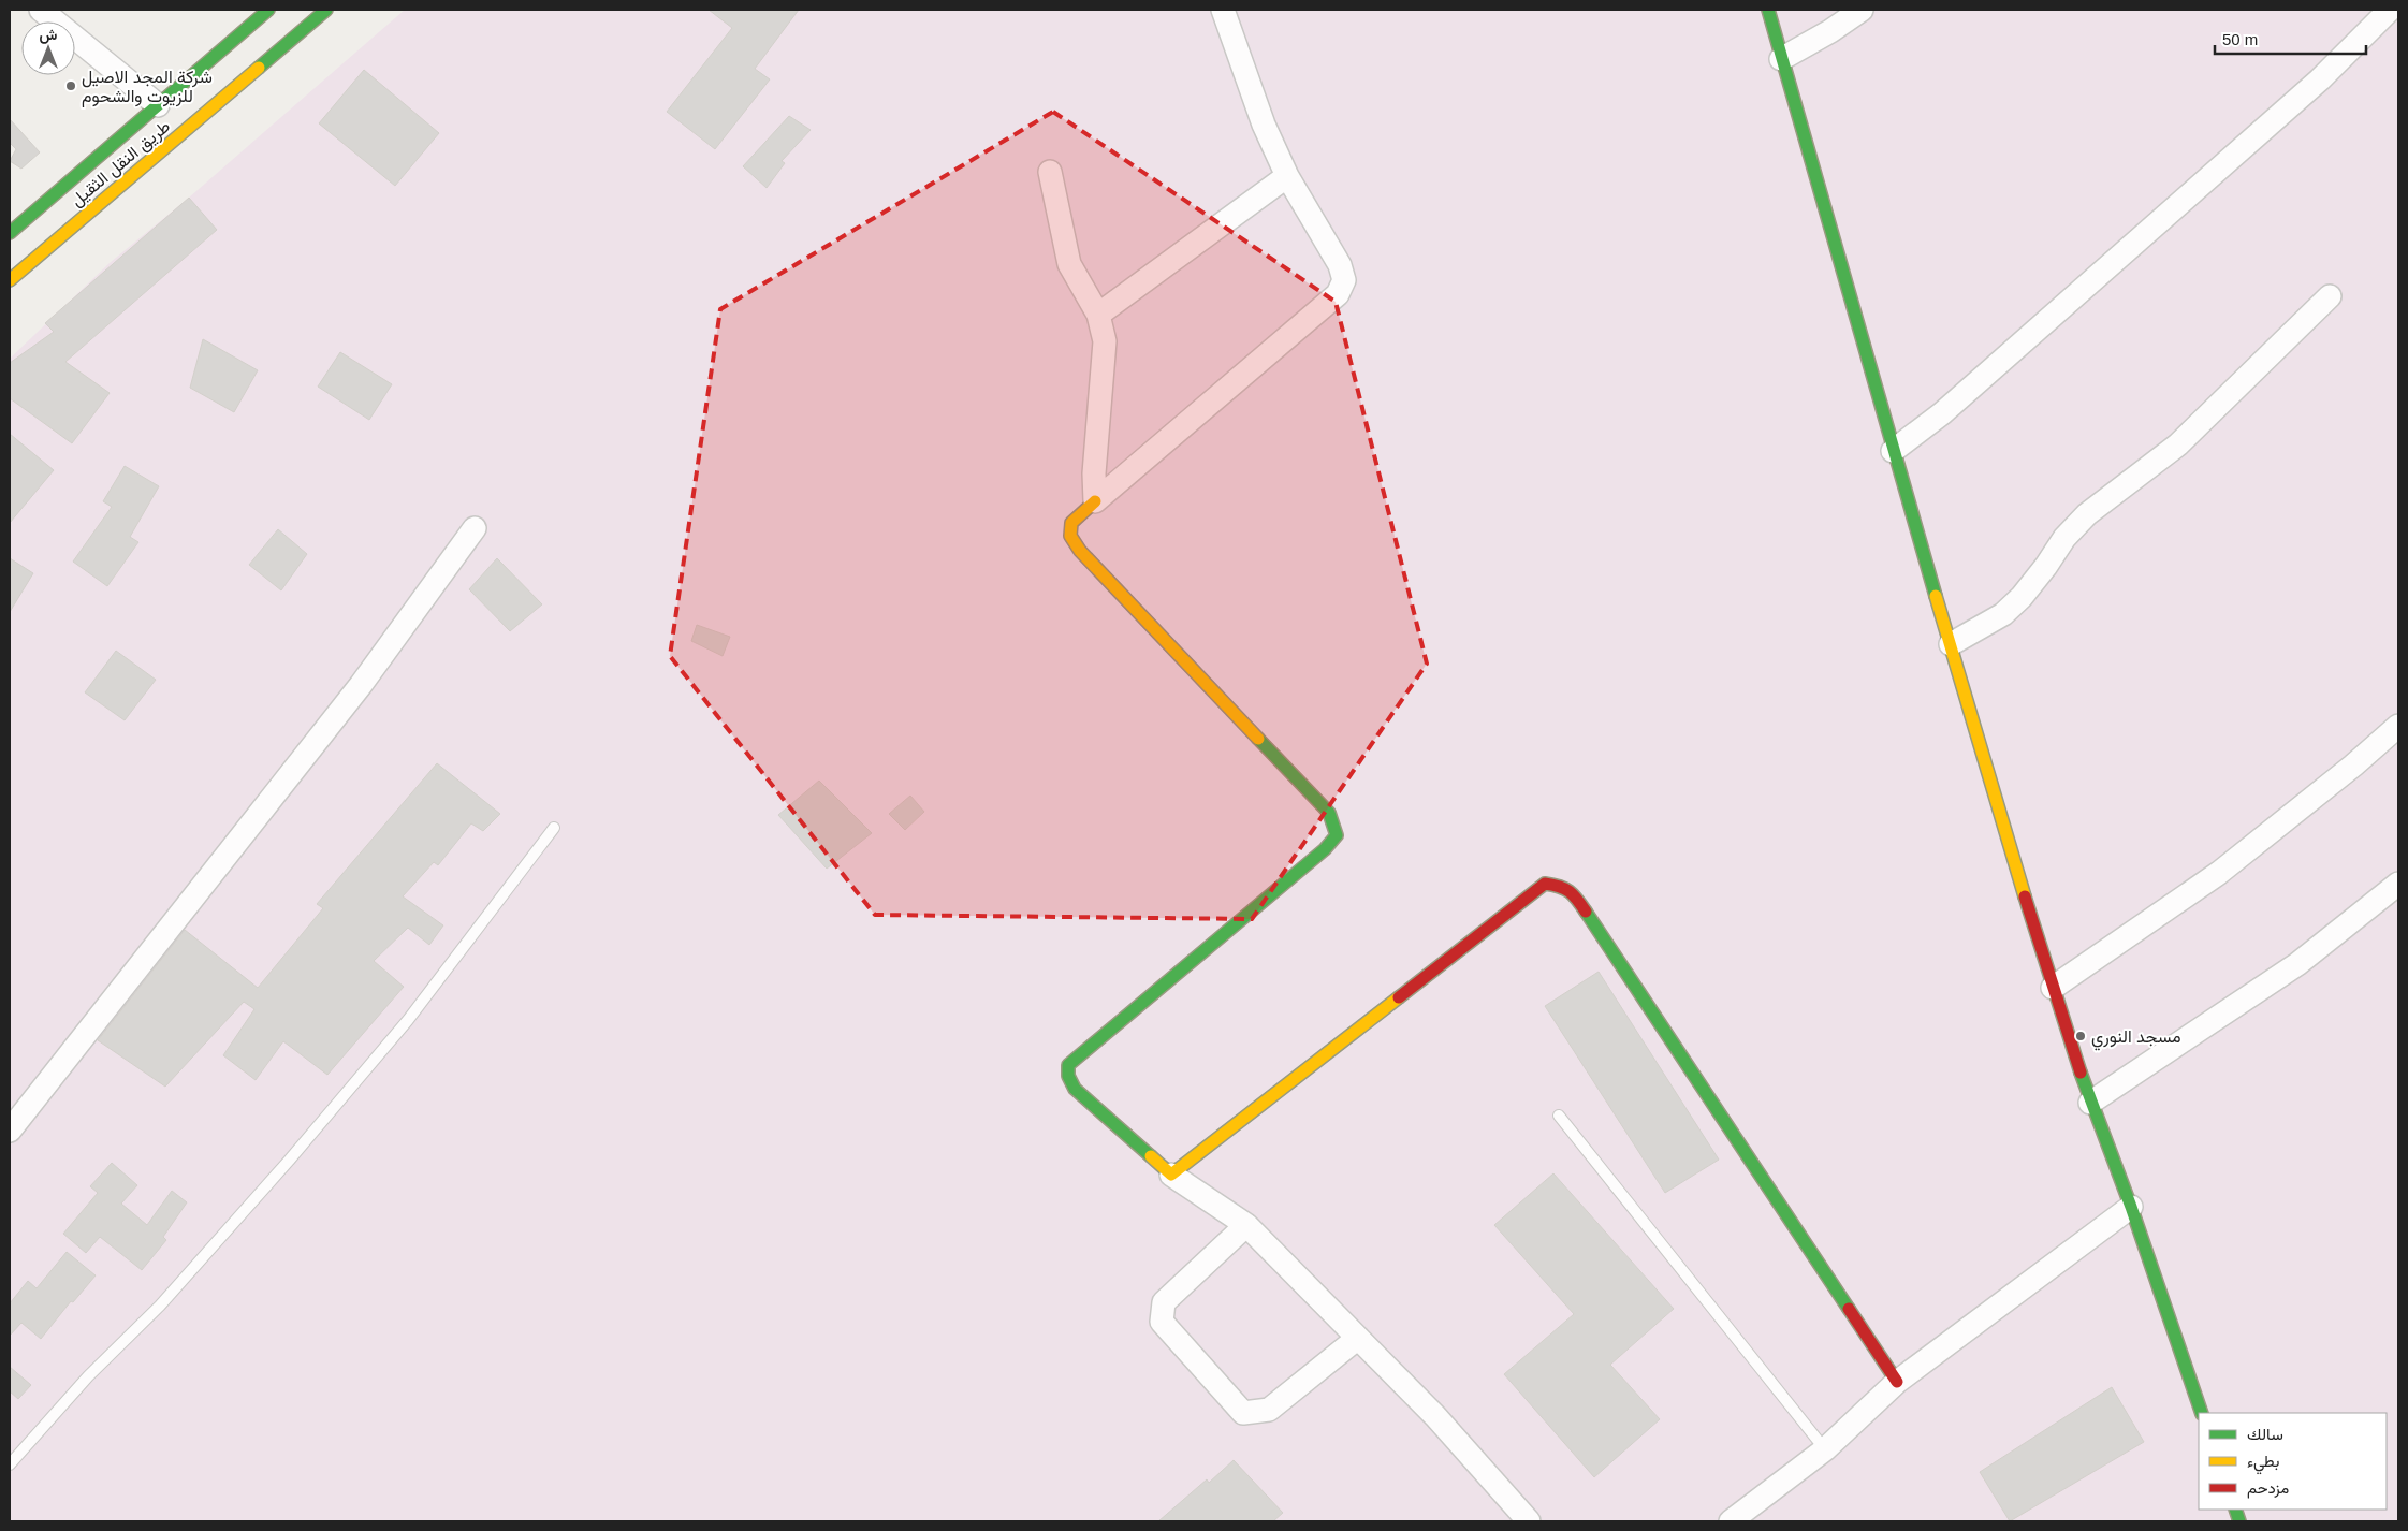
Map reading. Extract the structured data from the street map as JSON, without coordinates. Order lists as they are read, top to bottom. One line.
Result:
{"streets":{"main road":["طريق النقل الثقيل"]},"places":["شركة المجد الاصيل للزيوت والشحوم","مسجد النوري"],"legend":["سالك","بطيء","مزدحم"],"scale_bar":"50 m","north":"top"}
